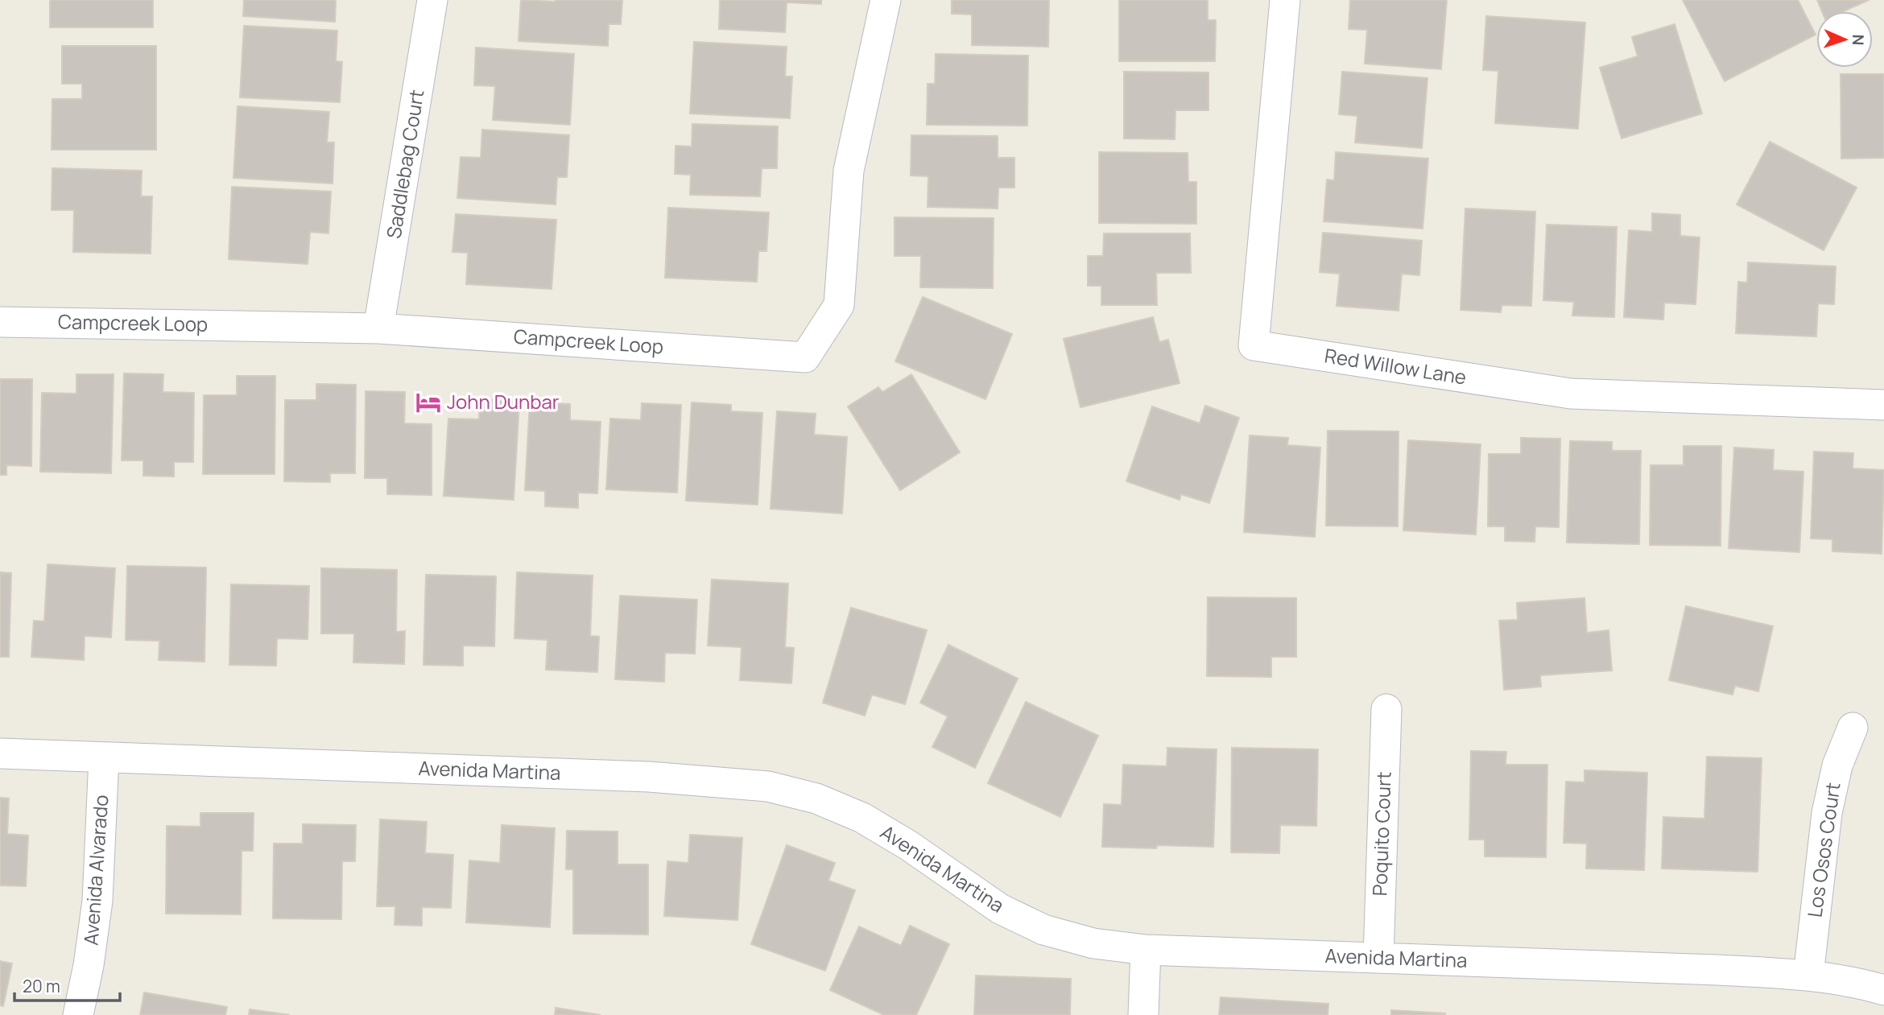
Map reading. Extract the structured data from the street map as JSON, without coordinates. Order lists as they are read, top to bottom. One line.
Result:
{"streets":{"street":["Saddlebag Court","Campcreek Loop","Red Willow Lane","Avenida Martina","Poquito Court","Los Osos Court","Avenida Alvarado"]},"crossings":[["Saddlebag Court","Campcreek Loop"],["Avenida Martina","Poquito Court"],["Avenida Martina","Los Osos Court"],["Avenida Martina","Avenida Alvarado"]],"places":{"hotel":["John Dunbar"]},"scale_bar":"20 m","north":"right"}
